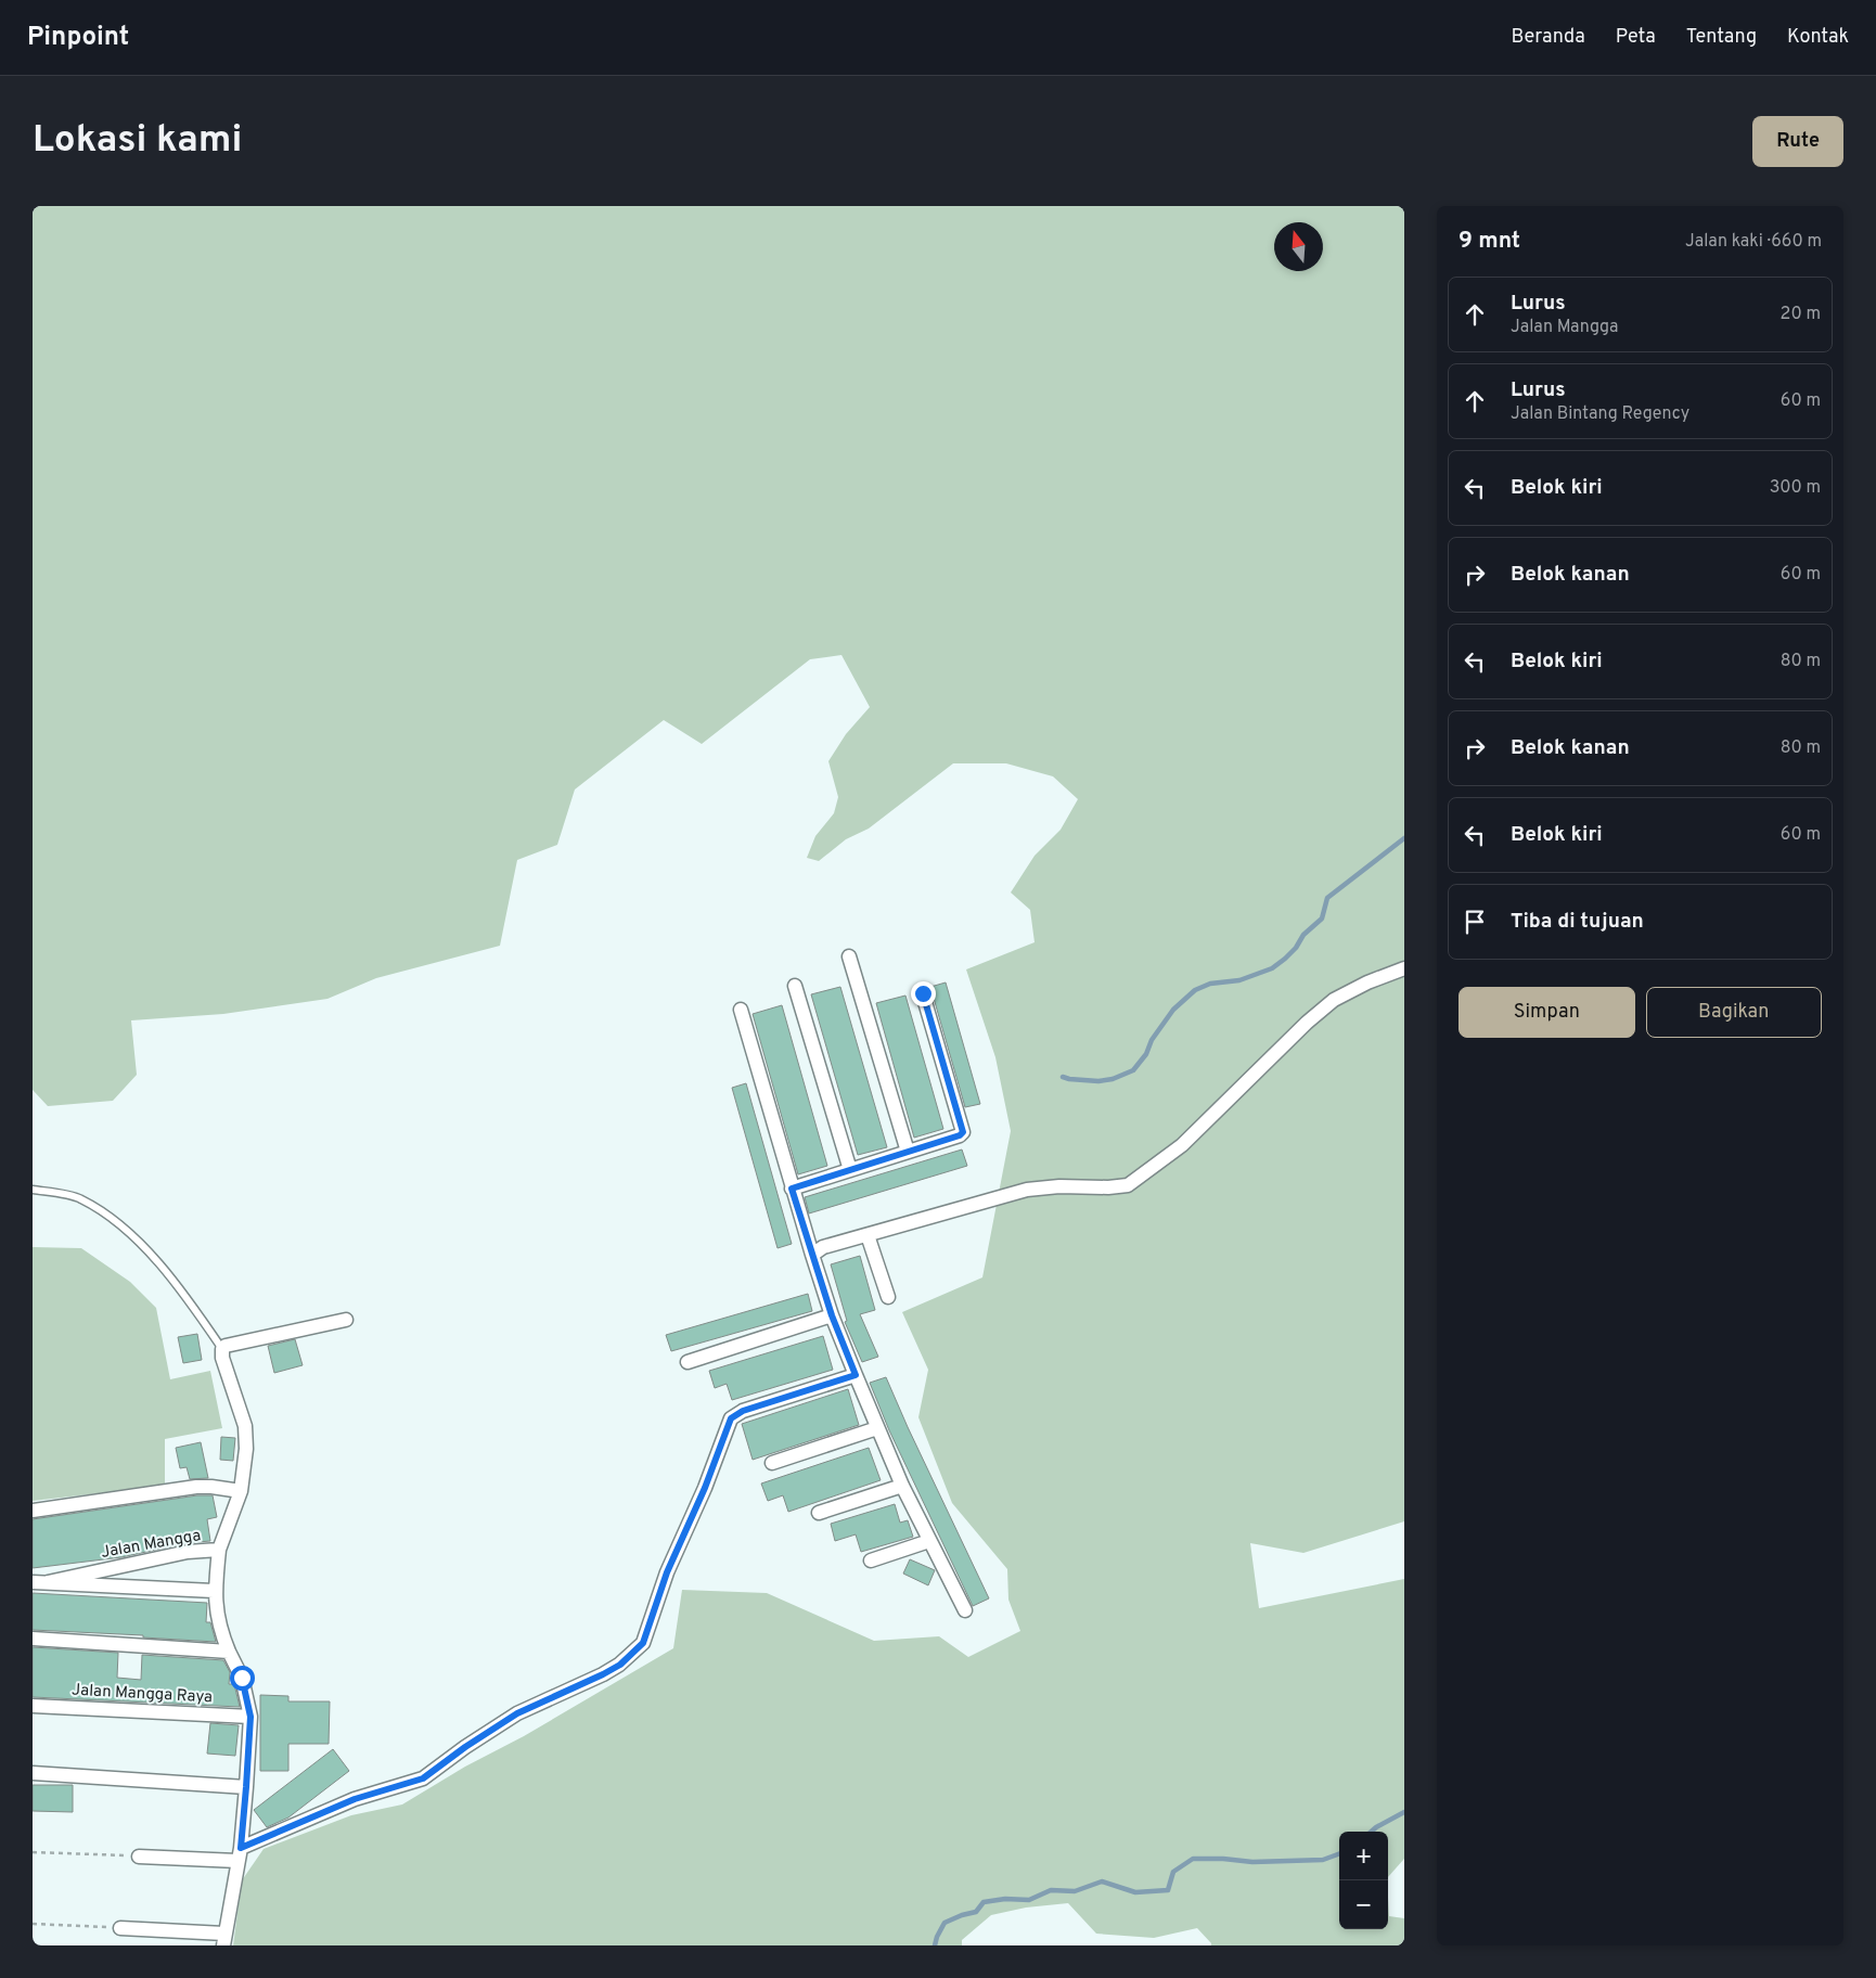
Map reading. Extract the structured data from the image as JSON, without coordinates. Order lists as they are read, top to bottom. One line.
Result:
{"streets":{"street":["Jalan Mangga","Jalan Mangga Raya"]},"crossings":[["Jalan Mangga","Jalan Mangga Raya"]],"north":"top","page":{"header":"Pinpoint","nav":["Beranda","Peta","Tentang","Kontak"],"buttons":["Rute",["Simpan","Bagikan"]],"title":"Lokasi kami","heading":["9 mnt","Jalan kaki · 660 m"],"list":[["Lurus","Jalan Mangga","20 m"],["Lurus","Jalan Bintang Regency","60 m"],["Belok kiri","300 m"],["Belok kanan","60 m"],["Belok kiri","80 m"],["Belok kanan","80 m"],["Belok kiri","60 m"],"Tiba di tujuan"],"map_buttons":["+","−"]}}
